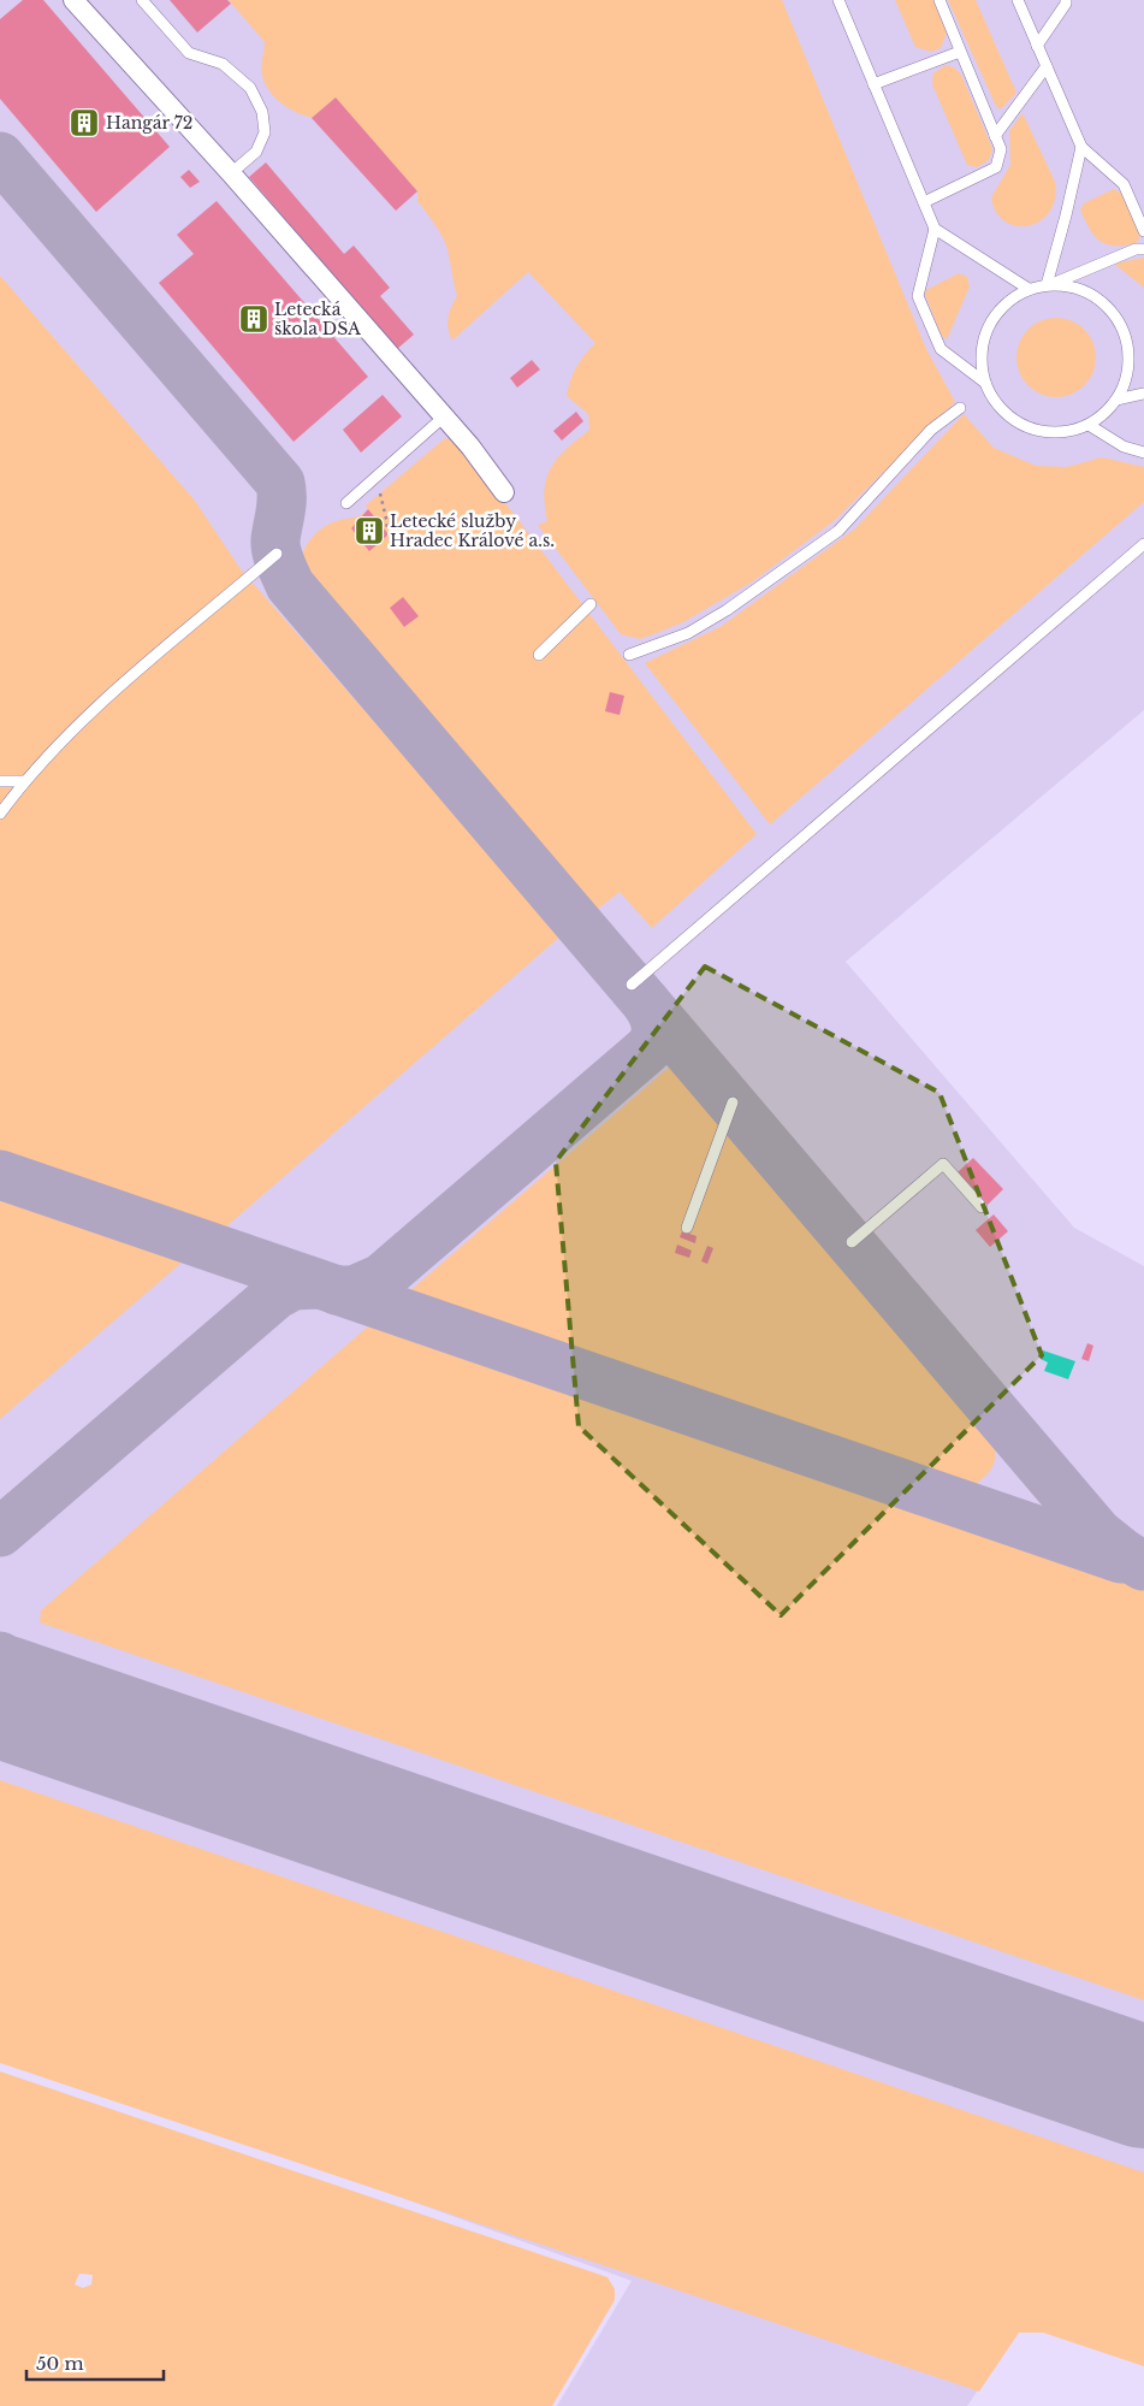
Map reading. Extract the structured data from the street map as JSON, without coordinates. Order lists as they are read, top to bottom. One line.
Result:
{"places":{"building":["Hangár 72","Letecká škola DSA","Letecké služby Hradec Králové a.s."]},"scale_bar":"50 m"}
